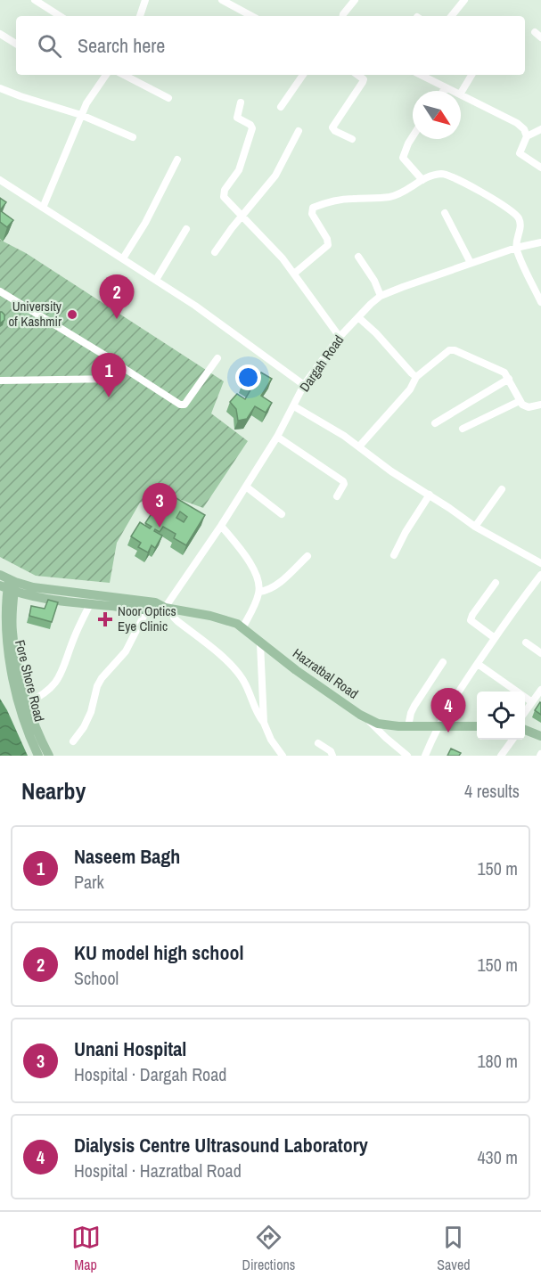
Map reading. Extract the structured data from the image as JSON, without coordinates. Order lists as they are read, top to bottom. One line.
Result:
{"streets":{"main road":["Hazratbal Road","Fore Shore Road"],"street":["Dargah Road"]},"crossings":[["Dargah Road","Hazratbal Road"],["Hazratbal Road","Fore Shore Road"]],"places":{"other":["University of Kashmir"],"health":["Noor Optics Eye Clinic"]},"north":"bottom right","page":{"search":"Search here","pins":["2","1","3","4"],"heading":["Nearby","4 results"],"list":[{"mark":"1","name":"Naseem Bagh","note":"Park","value":"150 m"},{"mark":"2","name":"KU model high school","note":"School","value":"150 m"},{"mark":"3","name":"Unani Hospital","note":"Hospital · Dargah Road","value":"180 m"},{"mark":"4","name":"Dialysis Centre Ultrasound Laboratory","note":"Hospital · Hazratbal Road","value":"430 m"}],"nav":["Map","Directions","Saved"]}}
